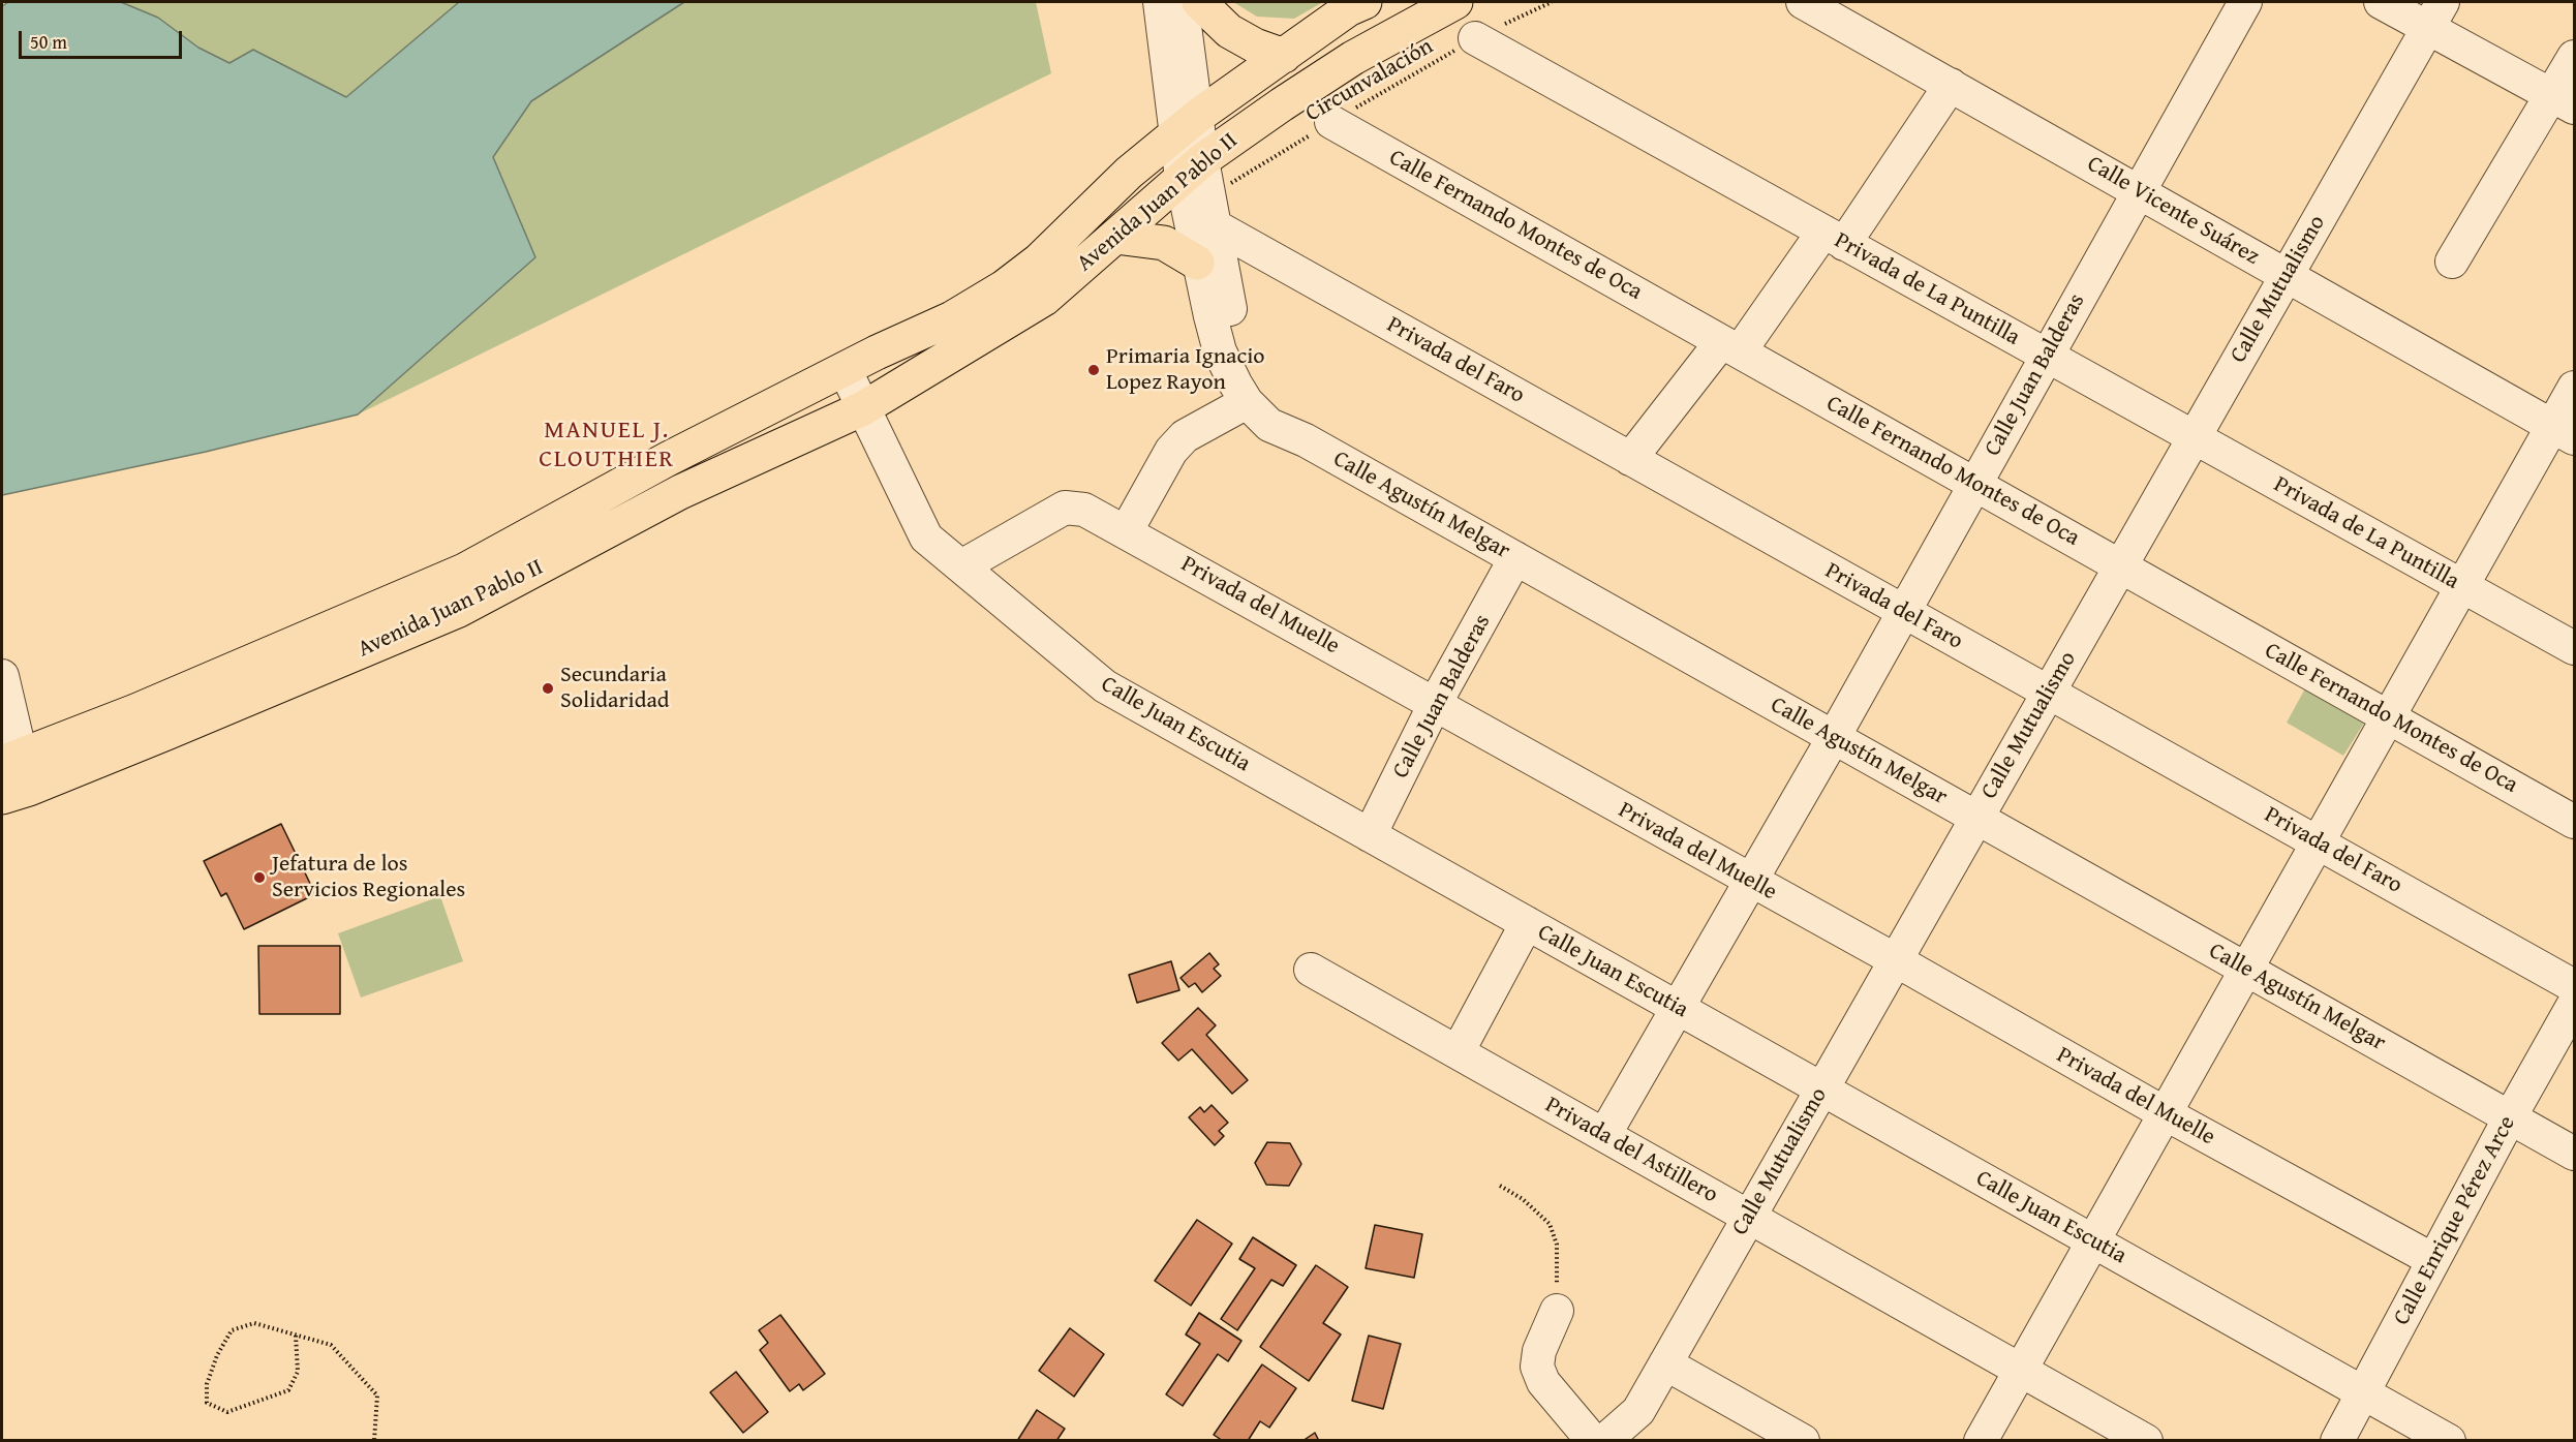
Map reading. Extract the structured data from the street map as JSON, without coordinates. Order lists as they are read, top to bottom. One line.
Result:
{"streets":{"main road":["Avenida Juan Pablo II"],"street":["Calle Vicente Suárez","Calle Fernando Montes de Oca","Privada de La Puntilla","Calle Mutualismo","Privada del Faro","Calle Juan Balderas","Calle Agustín Melgar","Privada del Muelle","Calle Juan Escutia","Privada del Astillero","Calle Enrique Pérez Arce"],"path":["Circunvalación"]},"crossings":[["Circunvalación","Avenida Juan Pablo II"],["Circunvalación","Calle Fernando Montes de Oca"],["Circunvalación","Privada de La Puntilla"],["Circunvalación","Privada del Faro"],["Circunvalación","Calle Agustín Melgar"],["Avenida Juan Pablo II","Privada del Faro"],["Avenida Juan Pablo II","Calle Agustín Melgar"],["Avenida Juan Pablo II","Calle Juan Escutia"],["Calle Vicente Suárez","Calle Mutualismo"],["Calle Vicente Suárez","Calle Juan Balderas"],["Calle Fernando Montes de Oca","Calle Mutualismo"],["Calle Fernando Montes de Oca","Calle Juan Balderas"],["Privada de La Puntilla","Calle Mutualismo"],["Privada de La Puntilla","Calle Juan Balderas"],["Calle Mutualismo","Privada del Faro"],["Calle Mutualismo","Calle Agustín Melgar"],["Calle Mutualismo","Privada del Muelle"],["Calle Mutualismo","Calle Juan Escutia"],["Calle Mutualismo","Privada del Astillero"],["Privada del Faro","Calle Juan Balderas"],["Privada del Faro","Calle Agustín Melgar"],["Calle Juan Balderas","Calle Agustín Melgar"],["Calle Juan Balderas","Privada del Muelle"],["Calle Juan Balderas","Calle Juan Escutia"],["Calle Juan Balderas","Privada del Astillero"],["Calle Agustín Melgar","Calle Enrique Pérez Arce"],["Privada del Muelle","Calle Juan Escutia"],["Privada del Muelle","Calle Enrique Pérez Arce"],["Calle Juan Escutia","Calle Enrique Pérez Arce"]],"districts":["MANUEL J. CLOUTHIER"],"places":["Primaria Ignacio Lopez Rayon","Secundaria Solidaridad","Jefatura de los Servicios Regionales"],"scale_bar":"50 m"}
